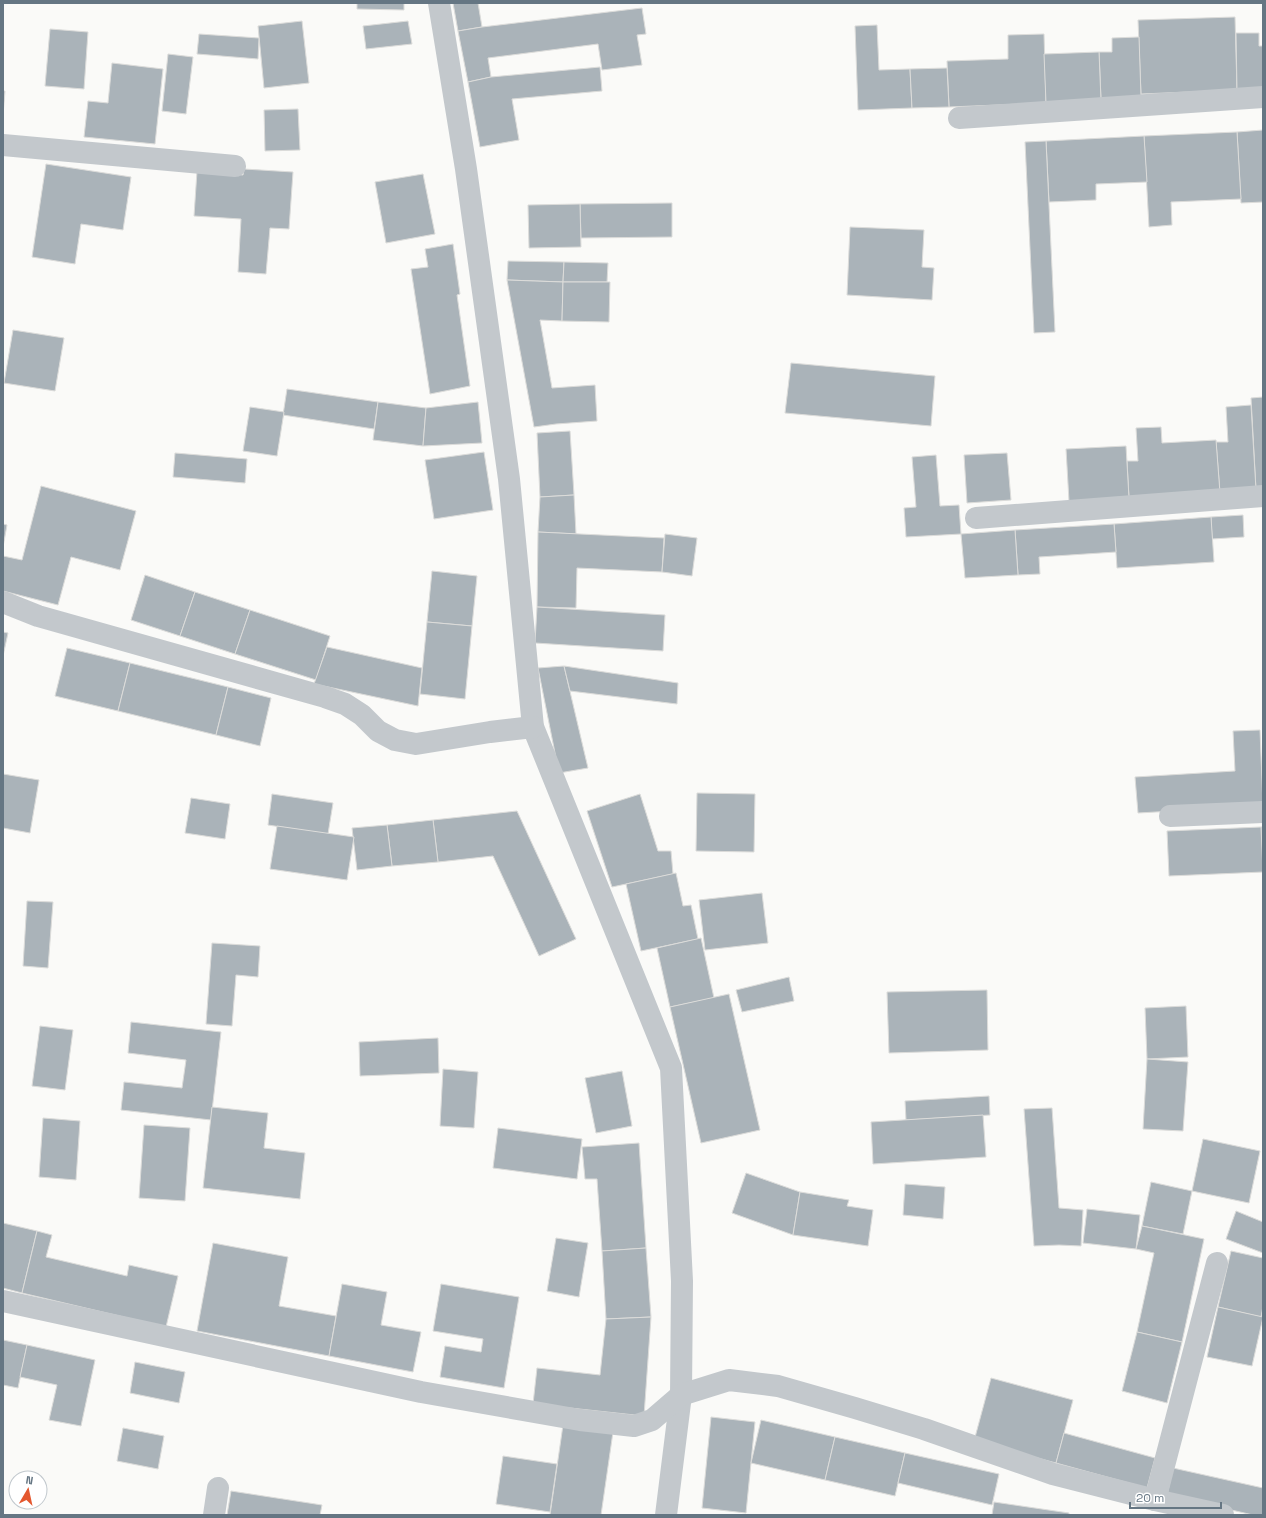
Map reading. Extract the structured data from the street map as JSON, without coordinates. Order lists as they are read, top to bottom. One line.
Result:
{"scale_bar":"20 m","north":"top"}
